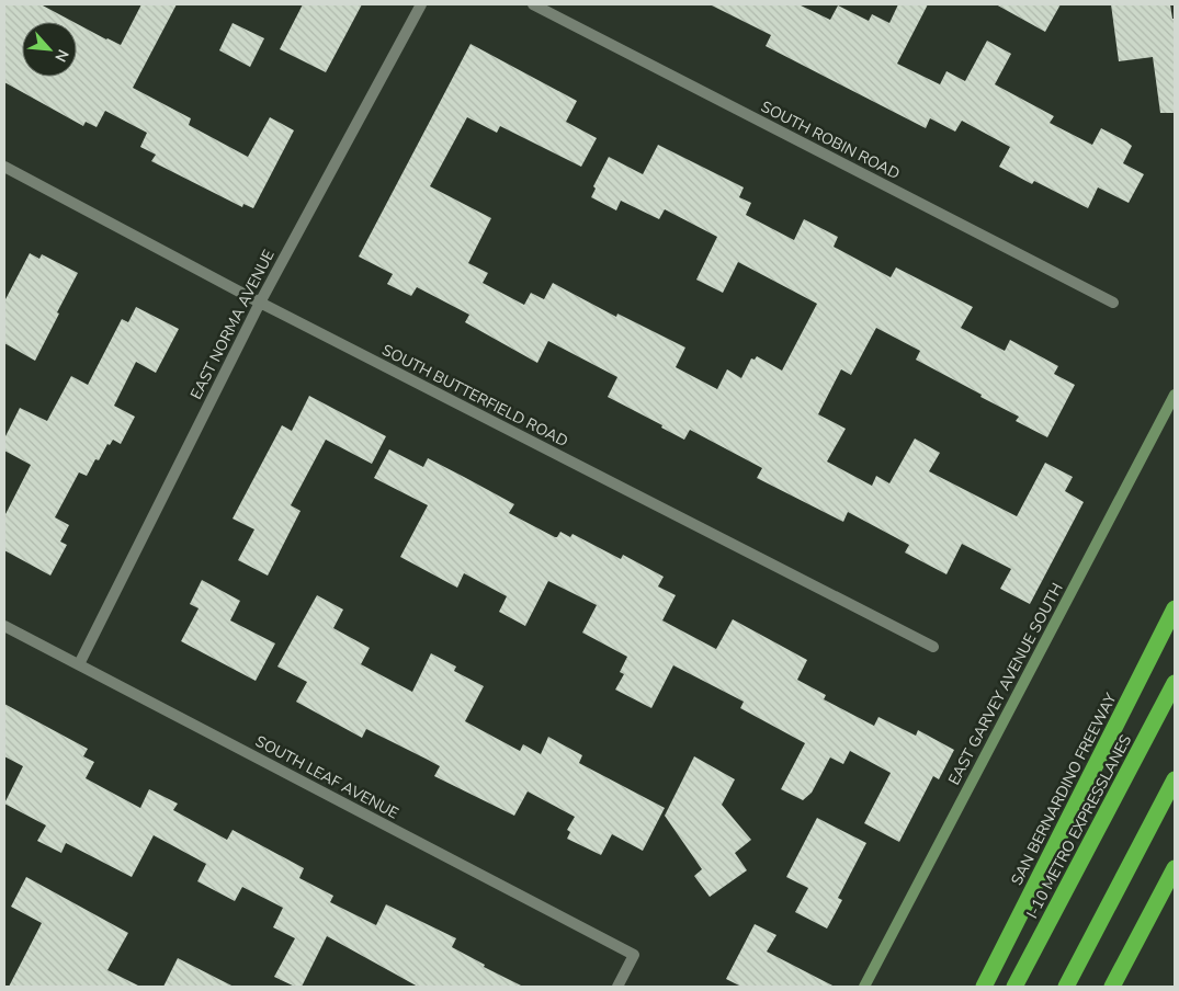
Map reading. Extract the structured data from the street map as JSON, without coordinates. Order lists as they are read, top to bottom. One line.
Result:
{"streets":{"highway":["SAN BERNARDINO FREEWAY","I-10 METRO EXPRESSLANES"],"street":["SOUTH ROBIN ROAD","EAST NORMA AVENUE","SOUTH BUTTERFIELD ROAD","EAST GARVEY AVENUE SOUTH","SOUTH LEAF AVENUE"]},"crossings":[["EAST NORMA AVENUE","SOUTH BUTTERFIELD ROAD"],["EAST NORMA AVENUE","SOUTH LEAF AVENUE"]],"north":"bottom right"}
